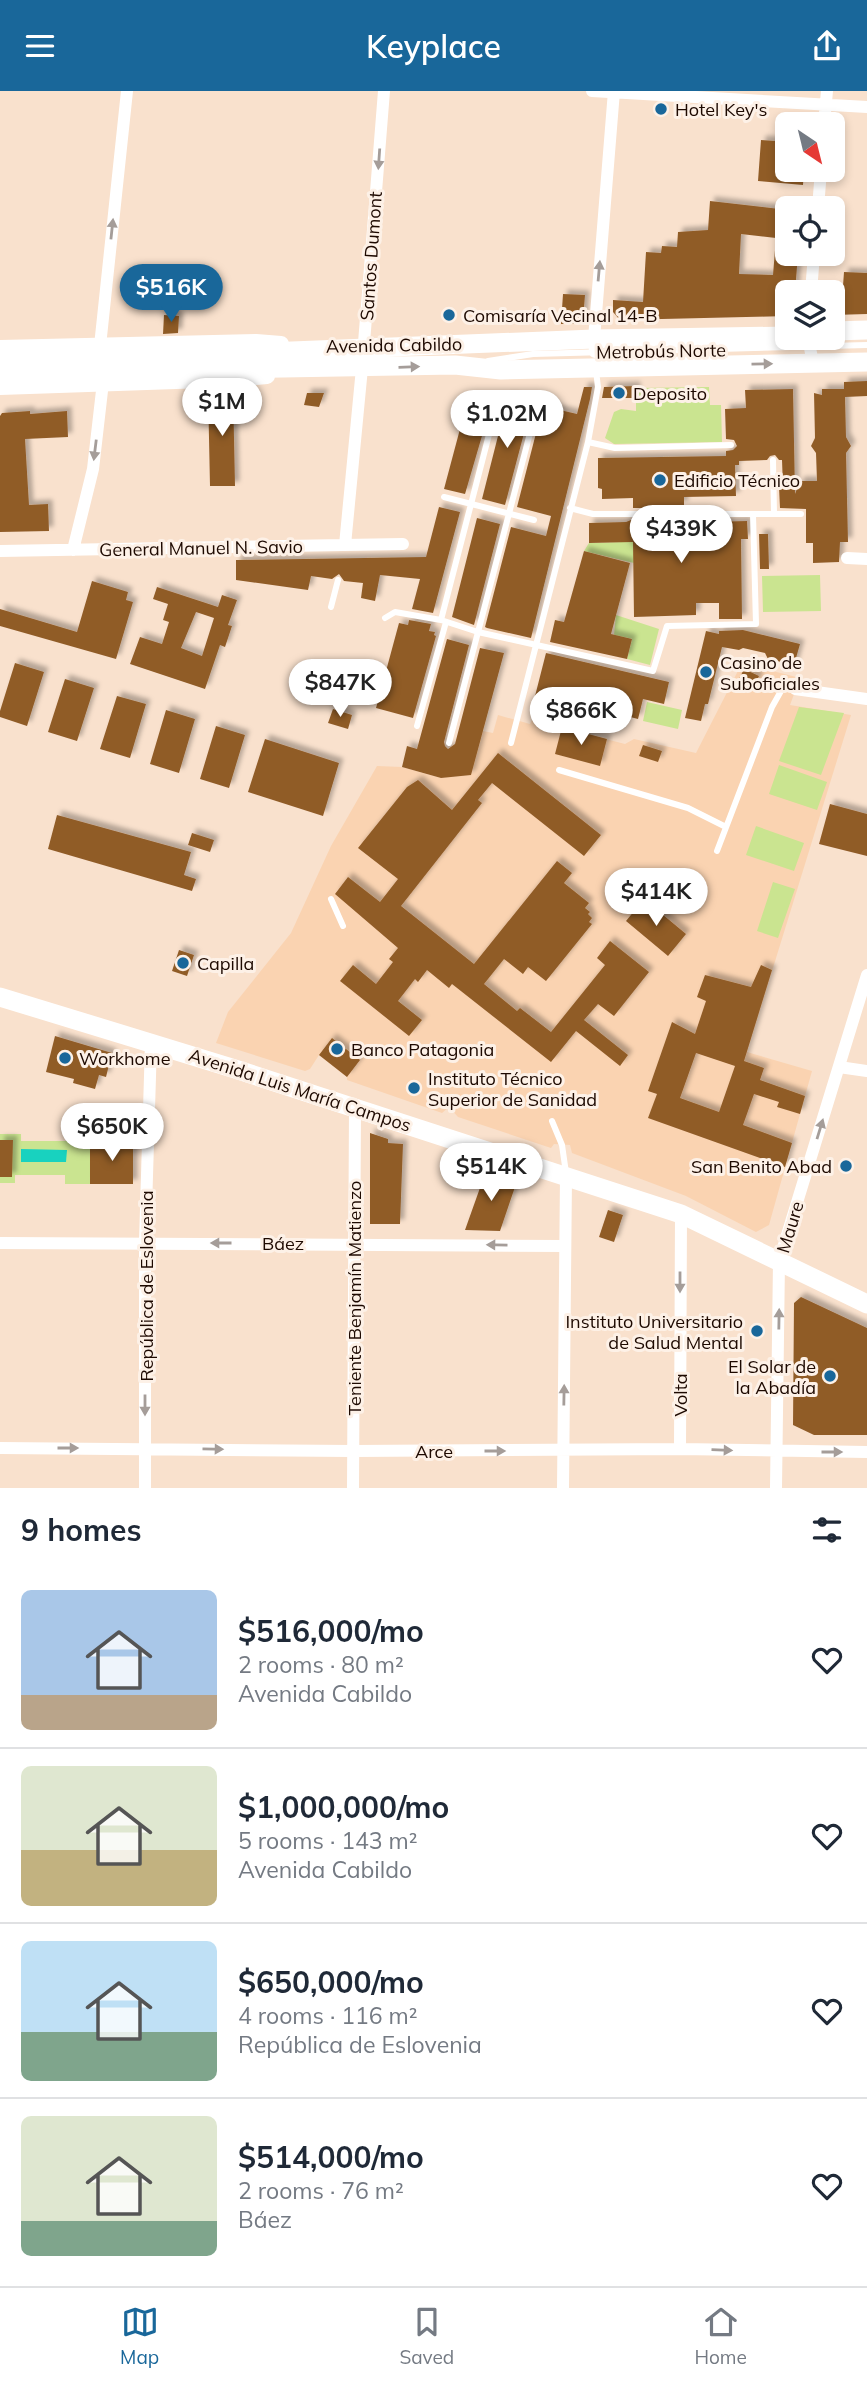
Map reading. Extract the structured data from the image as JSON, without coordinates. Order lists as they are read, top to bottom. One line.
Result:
{"streets":{"main road":["Avenida Cabildo","Avenida Luis María Campos"],"street":["Santos Dumont","General Manuel N. Savio","Maure","Báez","República de Eslovenia","Teniente Benjamín Matienzo","Volta","Arce"]},"crossings":[["Santos Dumont","Avenida Cabildo"],["Santos Dumont","General Manuel N. Savio"],["Avenida Luis María Campos","Maure"],["Avenida Luis María Campos","República de Eslovenia"],["Avenida Luis María Campos","Teniente Benjamín Matienzo"],["Avenida Luis María Campos","Volta"],["Maure","Arce"],["Báez","República de Eslovenia"],["Báez","Teniente Benjamín Matienzo"],["República de Eslovenia","Arce"],["Teniente Benjamín Matienzo","Arce"],["Volta","Arce"]],"one_way":["Santos Dumont","Maure","Báez","República de Eslovenia","Volta","Arce"],"places":["Hotel Key's","Comisaría Vecinal 14-B","Deposito","Edificio Técnico","Casino de Suboficiales","Capilla","Banco Patagonia","Workhome","Instituto Técnico Superior de Sanidad","San Benito Abad","Instituto Universitario de Salud Mental","El Solar de la Abadía"],"north":"bottom right","page":{"header":"Keyplace","price":["$516K","$1M","$1.02M","$439K","$847K","$866K","$414K","$650K","$514K"],"heading":"9 homes","list":[{"name":"$516,000/mo","note":"2 rooms · 80 m² · Avenida Cabildo"},{"name":"$1,000,000/mo","note":"5 rooms · 143 m² · Avenida Cabildo"},{"name":"$650,000/mo","note":"4 rooms · 116 m² · República de Eslovenia"},{"name":"$514,000/mo","note":"2 rooms · 76 m² · Báez"}],"tabs":["Map","Saved","Home"]}}
